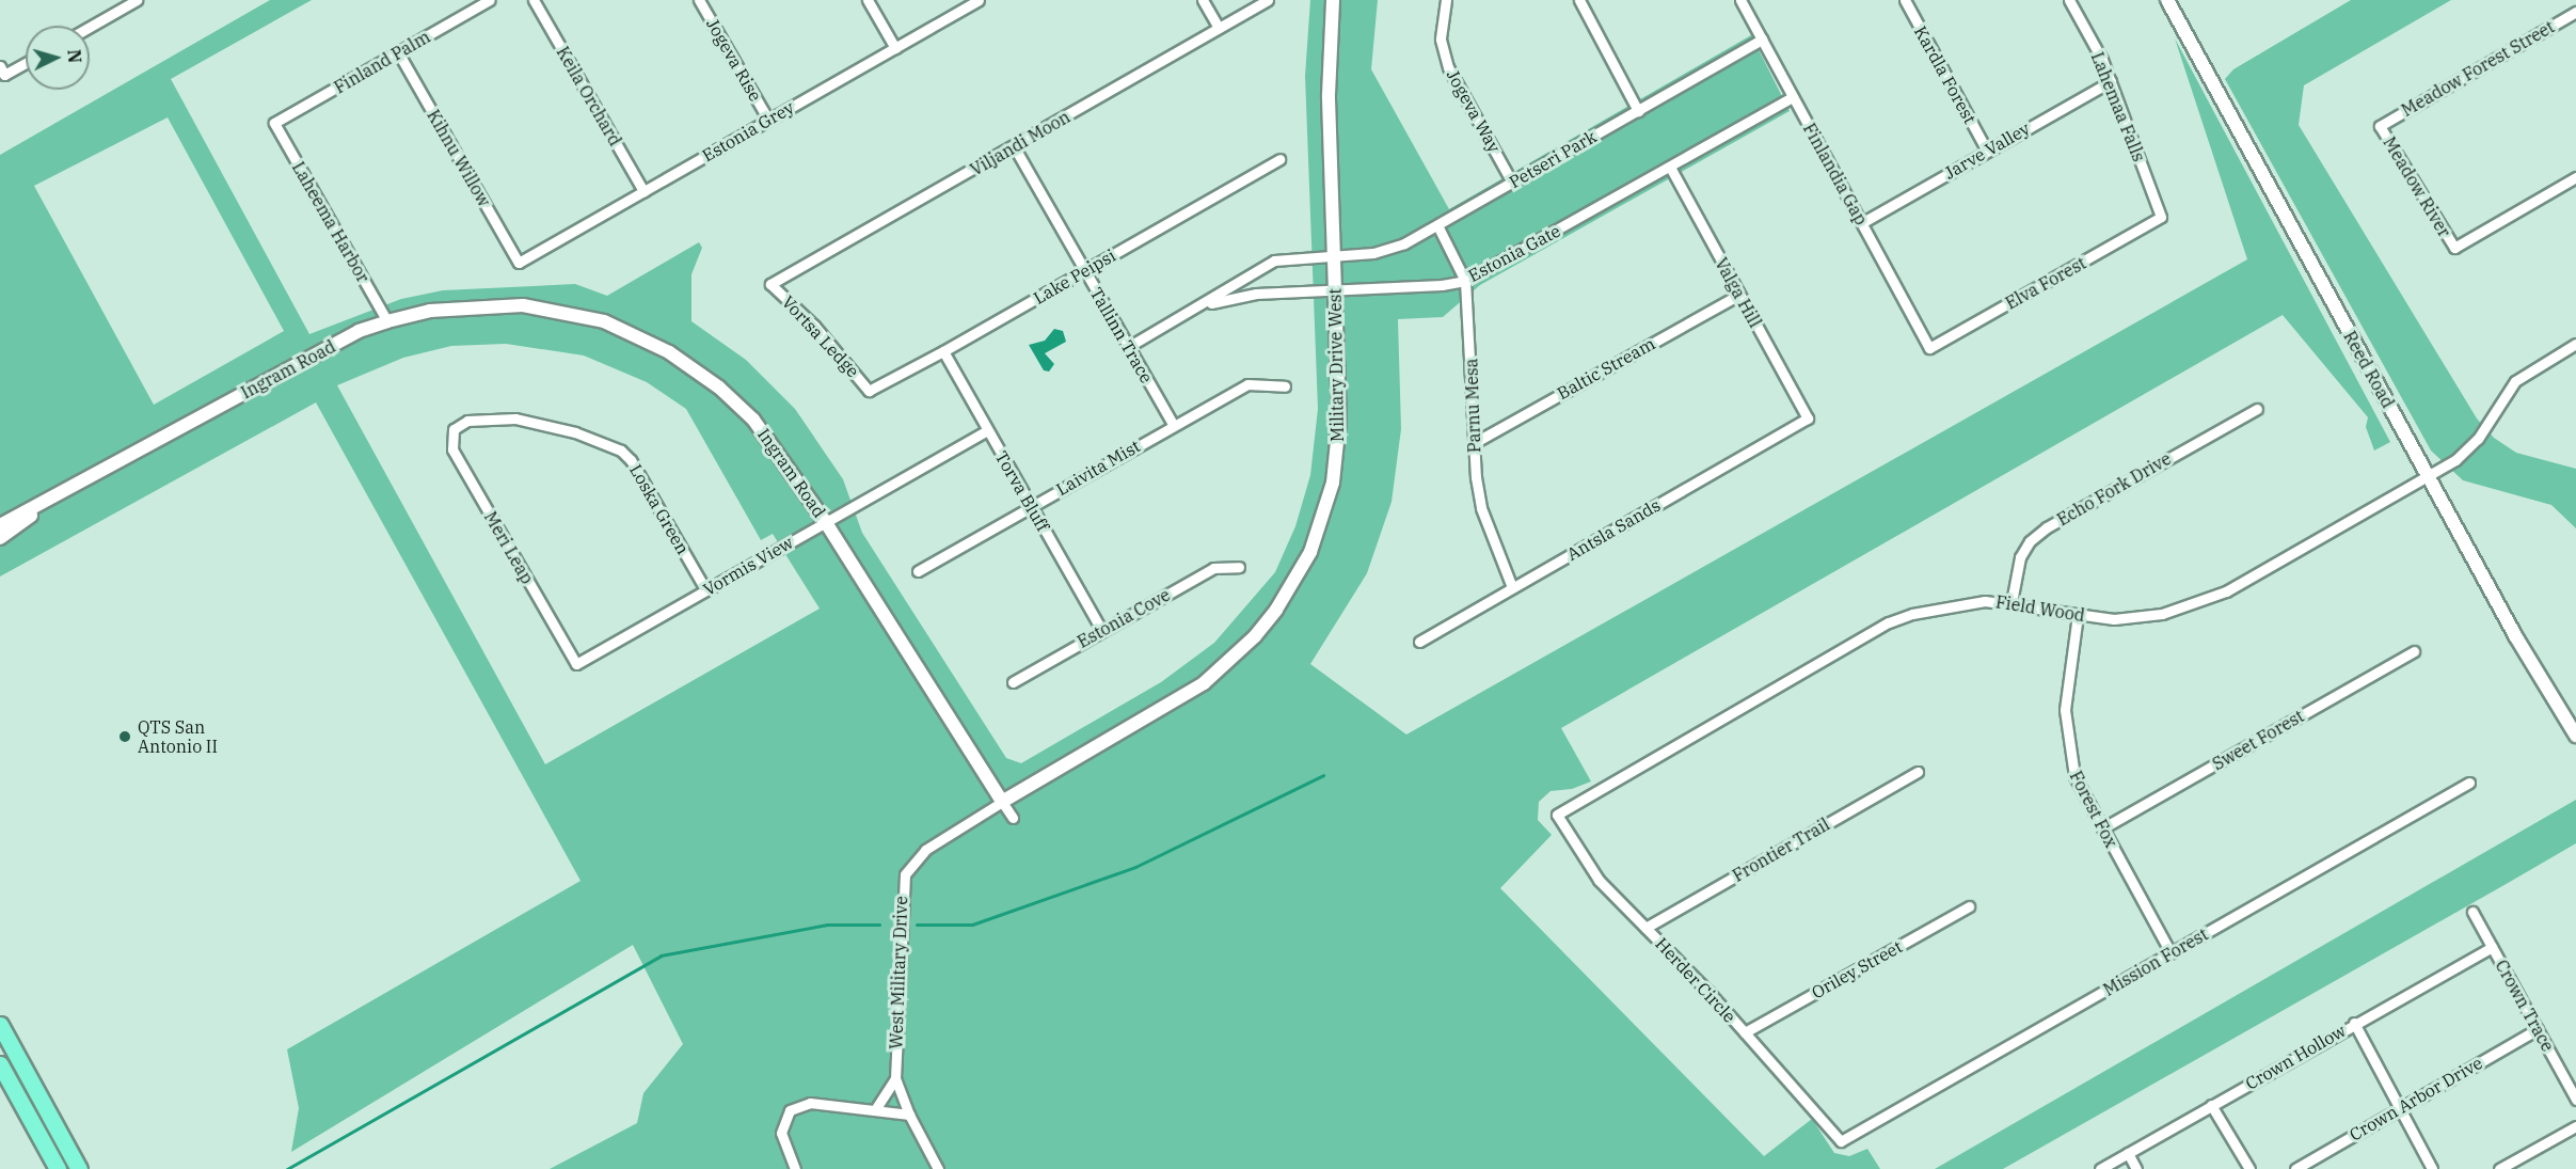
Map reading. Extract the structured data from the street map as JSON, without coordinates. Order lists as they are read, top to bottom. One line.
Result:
{"streets":{"street":["Jogeva Rise","Finland Palm","Meadow Forest Street","Kardla Forest","Keila Orchard","Lahemaa Falls","Jogeva Way","Estonia Grey","Viljandi Moon","Jarve Valley","Kihnu Willow","Petseri Park","Finlandia Gap","Meadow River","Laheema Harbor","Estonia Gate","Lake Peipsi","Elva Forest","Valga Hill","Tallinn Trace","Vortsa Ledge","Military Drive West","Baltic Stream","Ingram Road","Reed Road","Parnu Mesa","Laivita Mist","Echo Fork Drive","Torva Bluff","Loska Green","Antsla Sands","Meri Leap","Vormis View","Field Wood","Estonia Cove","Sweet Forest","Forest Fox","Frontier Trail","Mission Forest","Oriley Street","West Military Drive","Herder Circle","Crown Trace","Crown Hollow","Crown Arbor Drive"]},"crossings":[["Jogeva Rise","Estonia Grey"],["Finland Palm","Kihnu Willow"],["Finland Palm","Laheema Harbor"],["Meadow Forest Street","Meadow River"],["Kardla Forest","Jarve Valley"],["Keila Orchard","Estonia Grey"],["Lahemaa Falls","Jarve Valley"],["Lahemaa Falls","Elva Forest"],["Jogeva Way","Petseri Park"],["Estonia Grey","Kihnu Willow"],["Viljandi Moon","Tallinn Trace"],["Viljandi Moon","Vortsa Ledge"],["Jarve Valley","Finlandia Gap"],["Petseri Park","Finlandia Gap"],["Petseri Park","Estonia Gate"],["Petseri Park","Military Drive West"],["Petseri Park","Parnu Mesa"],["Finlandia Gap","Estonia Gate"],["Finlandia Gap","Elva Forest"],["Laheema Harbor","Ingram Road"],["Estonia Gate","Valga Hill"],["Estonia Gate","Tallinn Trace"],["Estonia Gate","Military Drive West"],["Estonia Gate","Parnu Mesa"],["Lake Peipsi","Tallinn Trace"],["Lake Peipsi","Vortsa Ledge"],["Lake Peipsi","Torva Bluff"],["Valga Hill","Baltic Stream"],["Valga Hill","Antsla Sands"],["Tallinn Trace","Laivita Mist"],["Military Drive West","Ingram Road"],["Military Drive West","West Military Drive"],["Baltic Stream","Parnu Mesa"],["Ingram Road","Vormis View"],["Ingram Road","West Military Drive"],["Reed Road","Field Wood"],["Parnu Mesa","Antsla Sands"],["Laivita Mist","Torva Bluff"],["Echo Fork Drive","Field Wood"],["Torva Bluff","Vormis View"],["Torva Bluff","Estonia Cove"],["Loska Green","Meri Leap"],["Loska Green","Vormis View"],["Meri Leap","Vormis View"],["Field Wood","Forest Fox"],["Field Wood","Herder Circle"],["Sweet Forest","Forest Fox"],["Forest Fox","Mission Forest"],["Frontier Trail","Herder Circle"],["Mission Forest","Herder Circle"],["Oriley Street","Herder Circle"],["Crown Trace","Crown Hollow"],["Crown Trace","Crown Arbor Drive"]],"places":["QTS San Antonio II"],"north":"right"}
